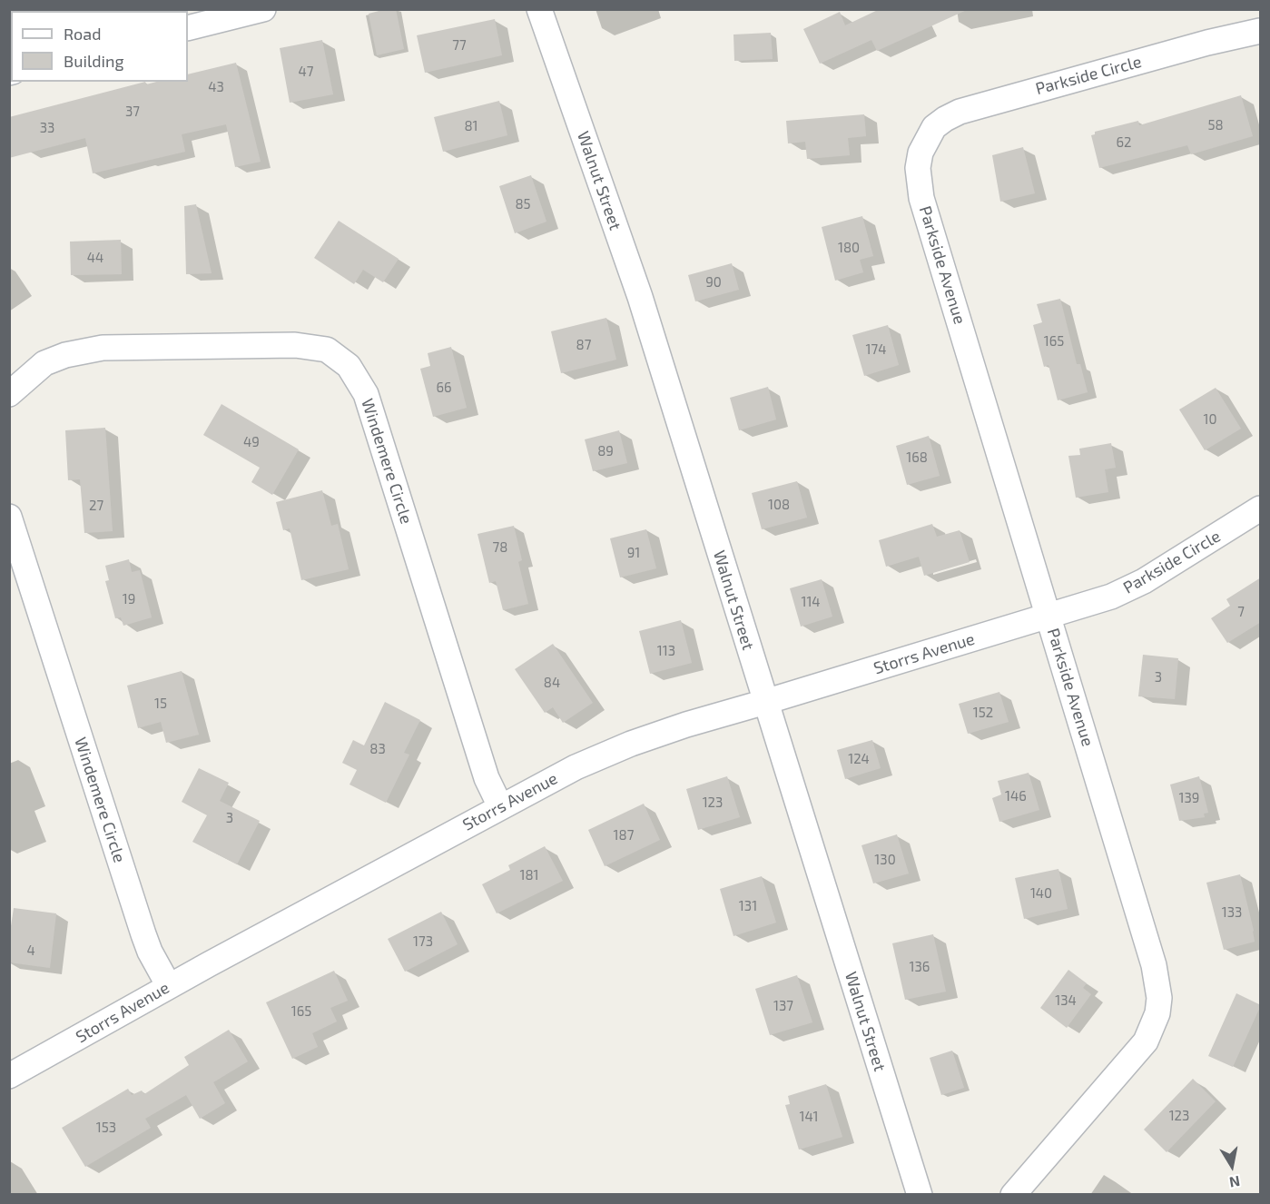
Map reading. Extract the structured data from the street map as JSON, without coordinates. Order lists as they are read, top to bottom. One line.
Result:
{"streets":{"street":["Parkside Circle","Walnut Street","Parkside Avenue","Windemere Circle","Storrs Avenue"]},"crossings":[["Parkside Circle","Parkside Avenue"],["Parkside Circle","Storrs Avenue"],["Walnut Street","Storrs Avenue"],["Parkside Avenue","Storrs Avenue"],["Windemere Circle","Storrs Avenue"]],"house_numbers":["77","47","43","37","58","81","33","62","85","180","44","90","165","87","174","66","10","49","89","168","108","27","78","91","19","114","7","113","3","84","15","152","83","124","146","139","123","3","187","130","181","140","131","133","173","4","136","134","137","165","123","141","153"],"legend":["Road","Building"],"north":"bottom"}
